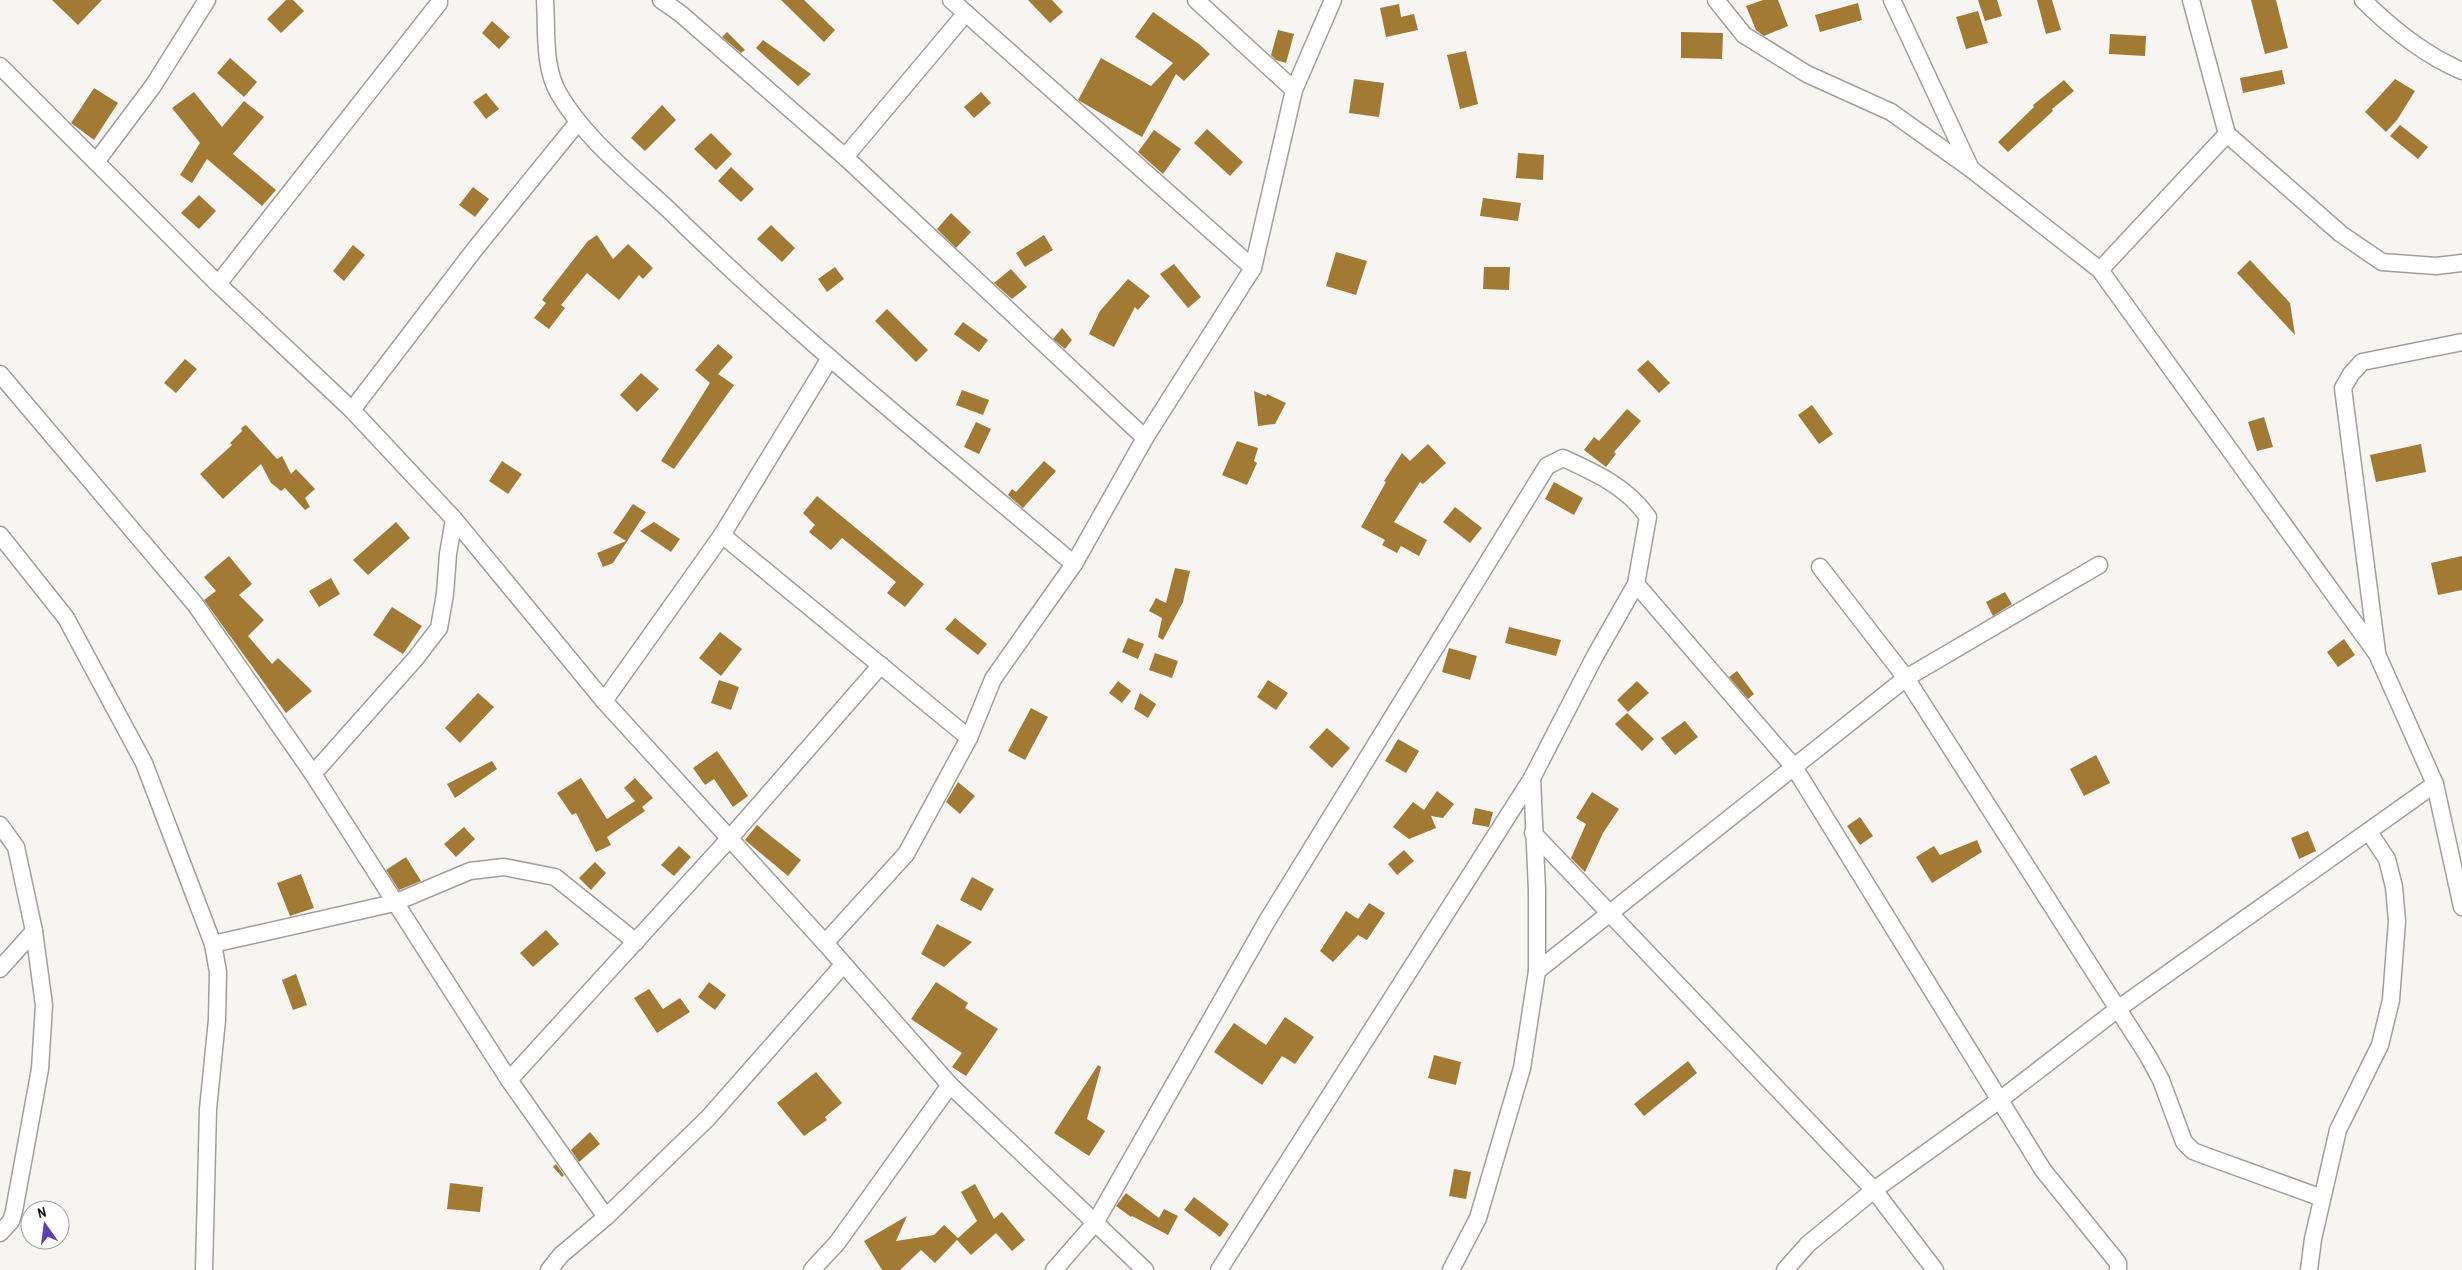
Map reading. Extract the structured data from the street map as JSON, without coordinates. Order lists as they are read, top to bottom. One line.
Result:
{"north":"top"}
